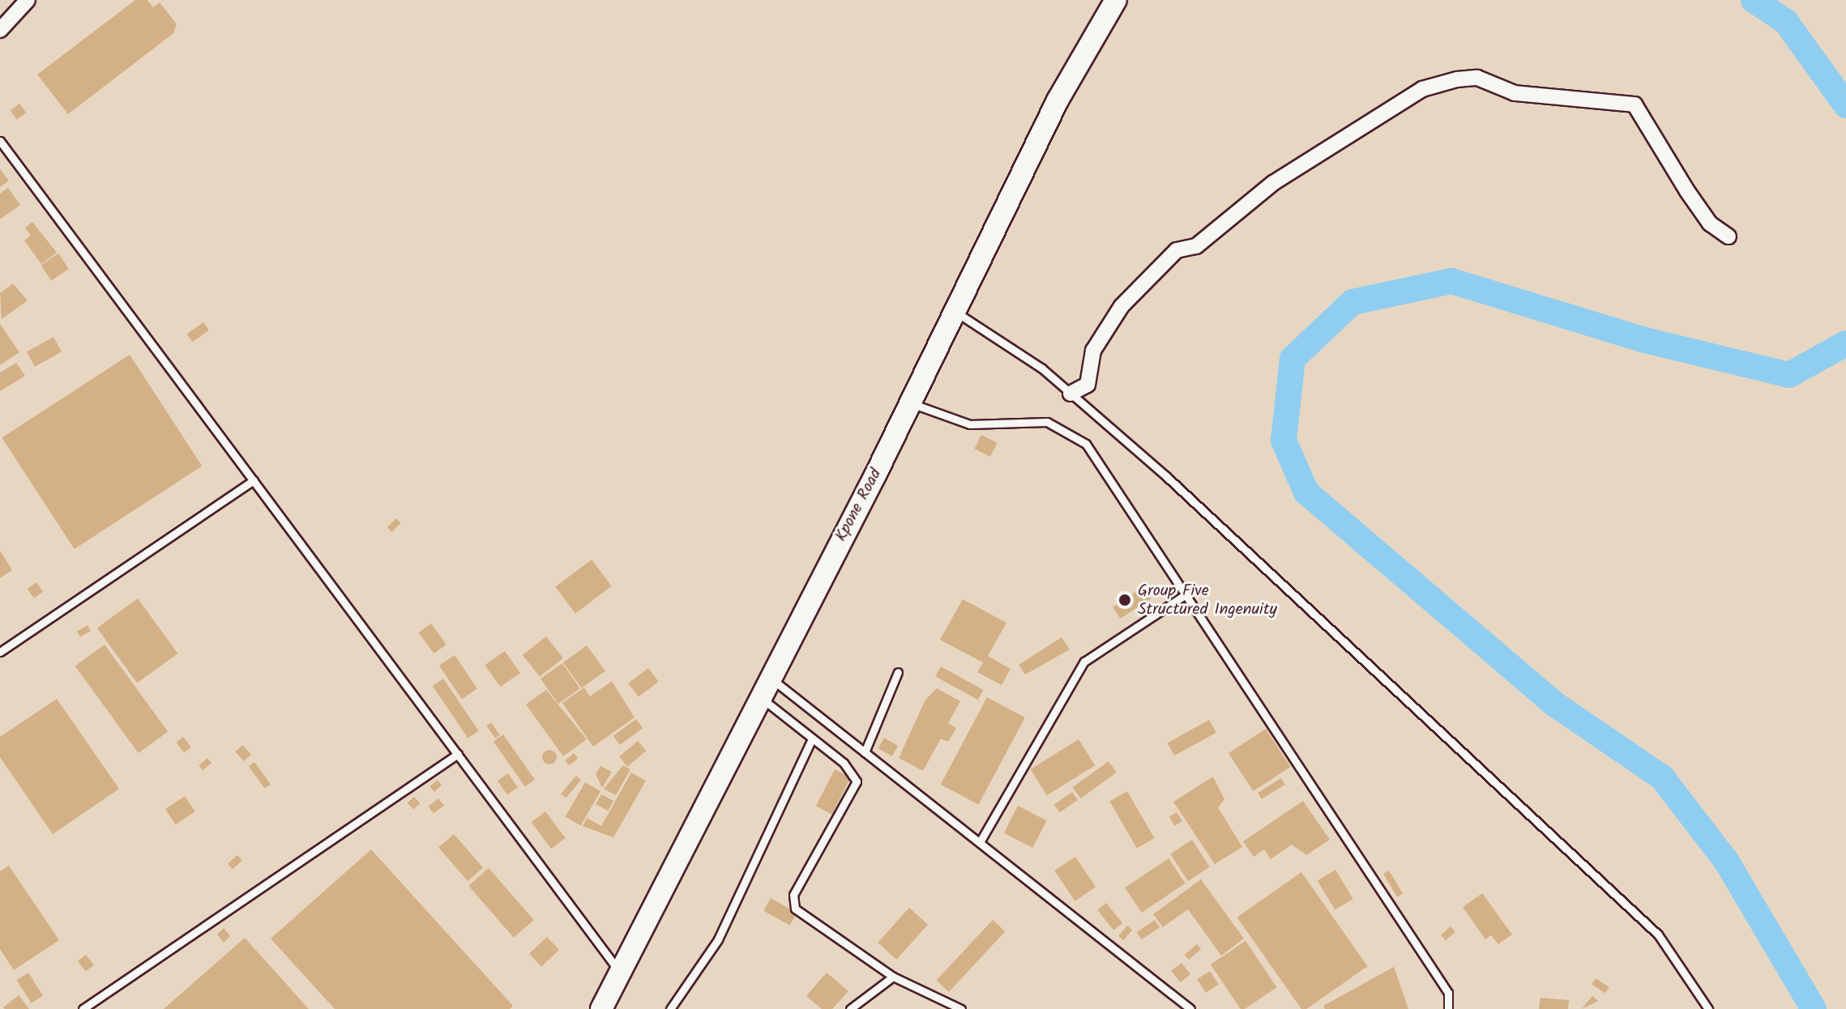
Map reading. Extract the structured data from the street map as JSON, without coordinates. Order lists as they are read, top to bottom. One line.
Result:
{"streets":{"main road":["Kpone Road"]},"places":["Group Five Structured Ingenuity"]}
